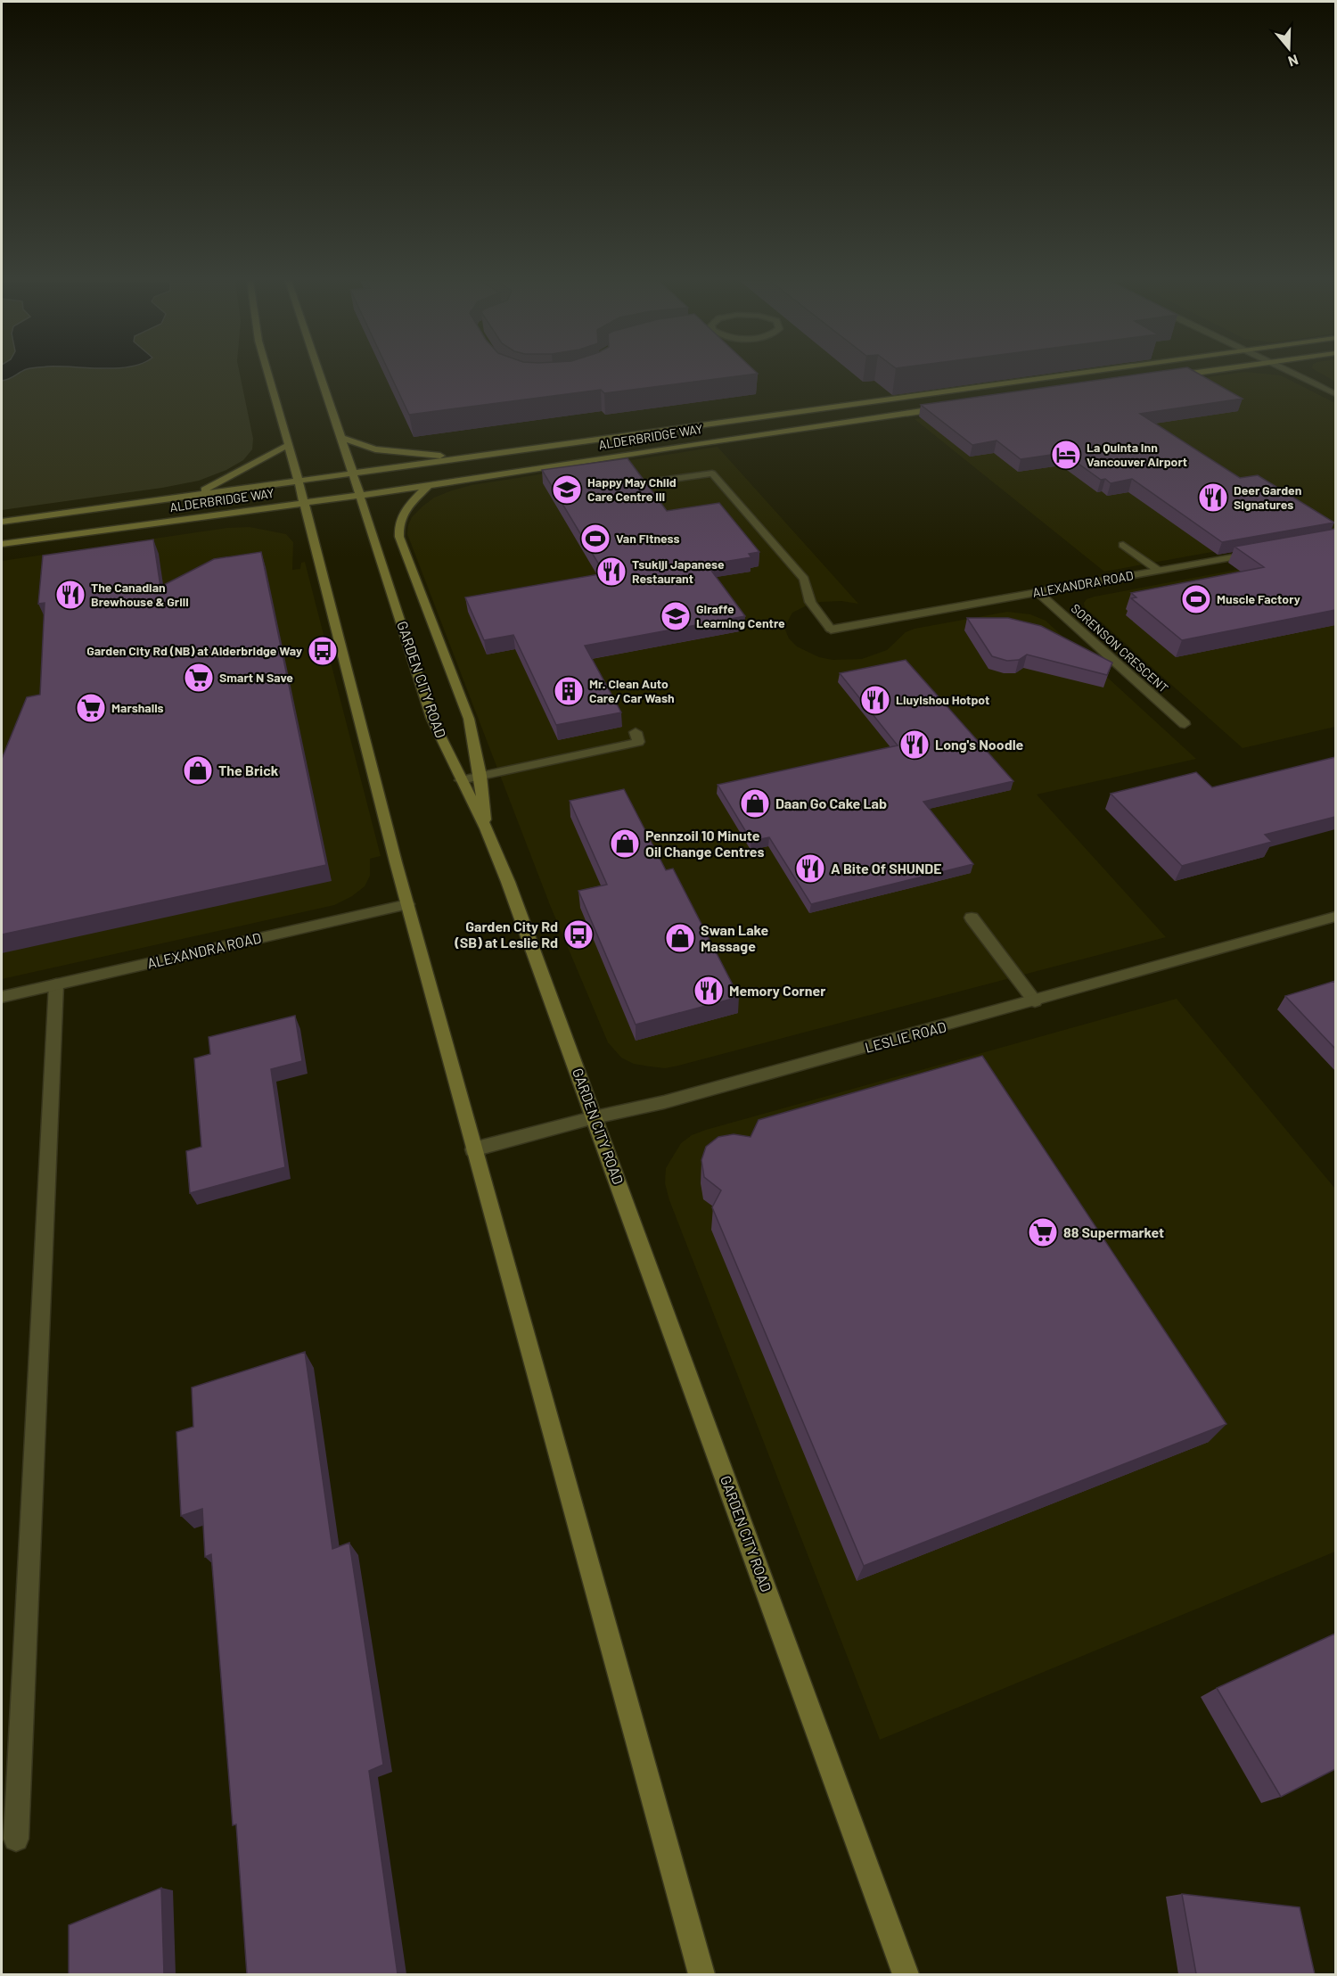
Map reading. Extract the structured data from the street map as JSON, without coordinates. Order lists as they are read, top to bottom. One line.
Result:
{"streets":{"main road":["ALDERBRIDGE WAY","GARDEN CITY ROAD"],"street":["ALEXANDRA ROAD","SORENSON CRESCENT","LESLIE ROAD"]},"crossings":[["ALDERBRIDGE WAY","GARDEN CITY ROAD"],["ALEXANDRA ROAD","SORENSON CRESCENT"],["GARDEN CITY ROAD","LESLIE ROAD"]],"places":{"hotel":["La Quinta Inn Vancouver Airport"],"school or university":["Happy May Child Care Centre III","Giraffe Learning Centre"],"restaurant":["Deer Garden Signatures","Tsukiji Japanese Restaurant","The Canadian Brewhouse & Grill","Liuyishou Hotpot","Long's Noodle","A Bite Of SHUNDE","Memory Corner"],"sports":["Van Fitness","Muscle Factory"],"bus stop":["Garden City Rd (NB) at Alderbridge Way","Garden City Rd (SB) at Leslie Rd"],"supermarket":["Smart N Save","Marshalls","88 Supermarket"],"building":["Mr. Clean Auto Care/ Car Wash"],"shop":["The Brick","Daan Go Cake Lab","Pennzoil 10 Minute Oil Change Centres","Swan Lake Massage"]},"north":"bottom"}
